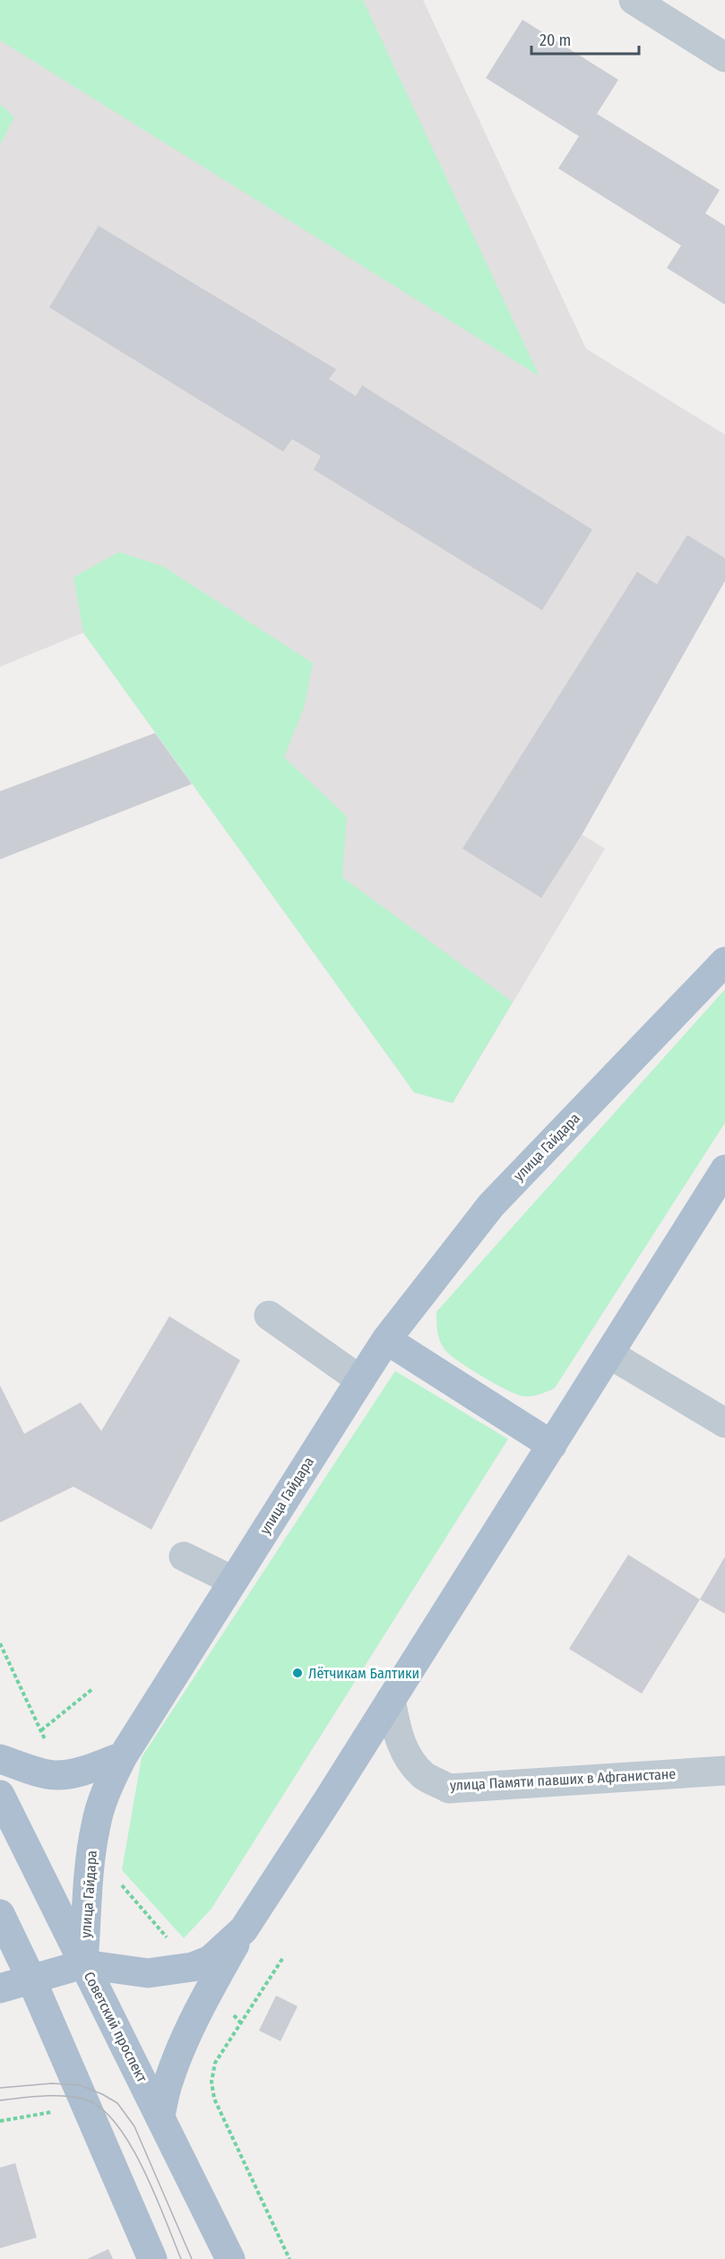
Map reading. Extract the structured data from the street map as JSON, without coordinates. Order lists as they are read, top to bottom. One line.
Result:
{"streets":{"main road":["улица Гайдара","Советский проспект"],"street":["улица Памяти павших в Афганистане"]},"crossings":[["улица Гайдара","Советский проспект"]],"places":["Лётчикам Балтики"],"scale_bar":"20 m"}
